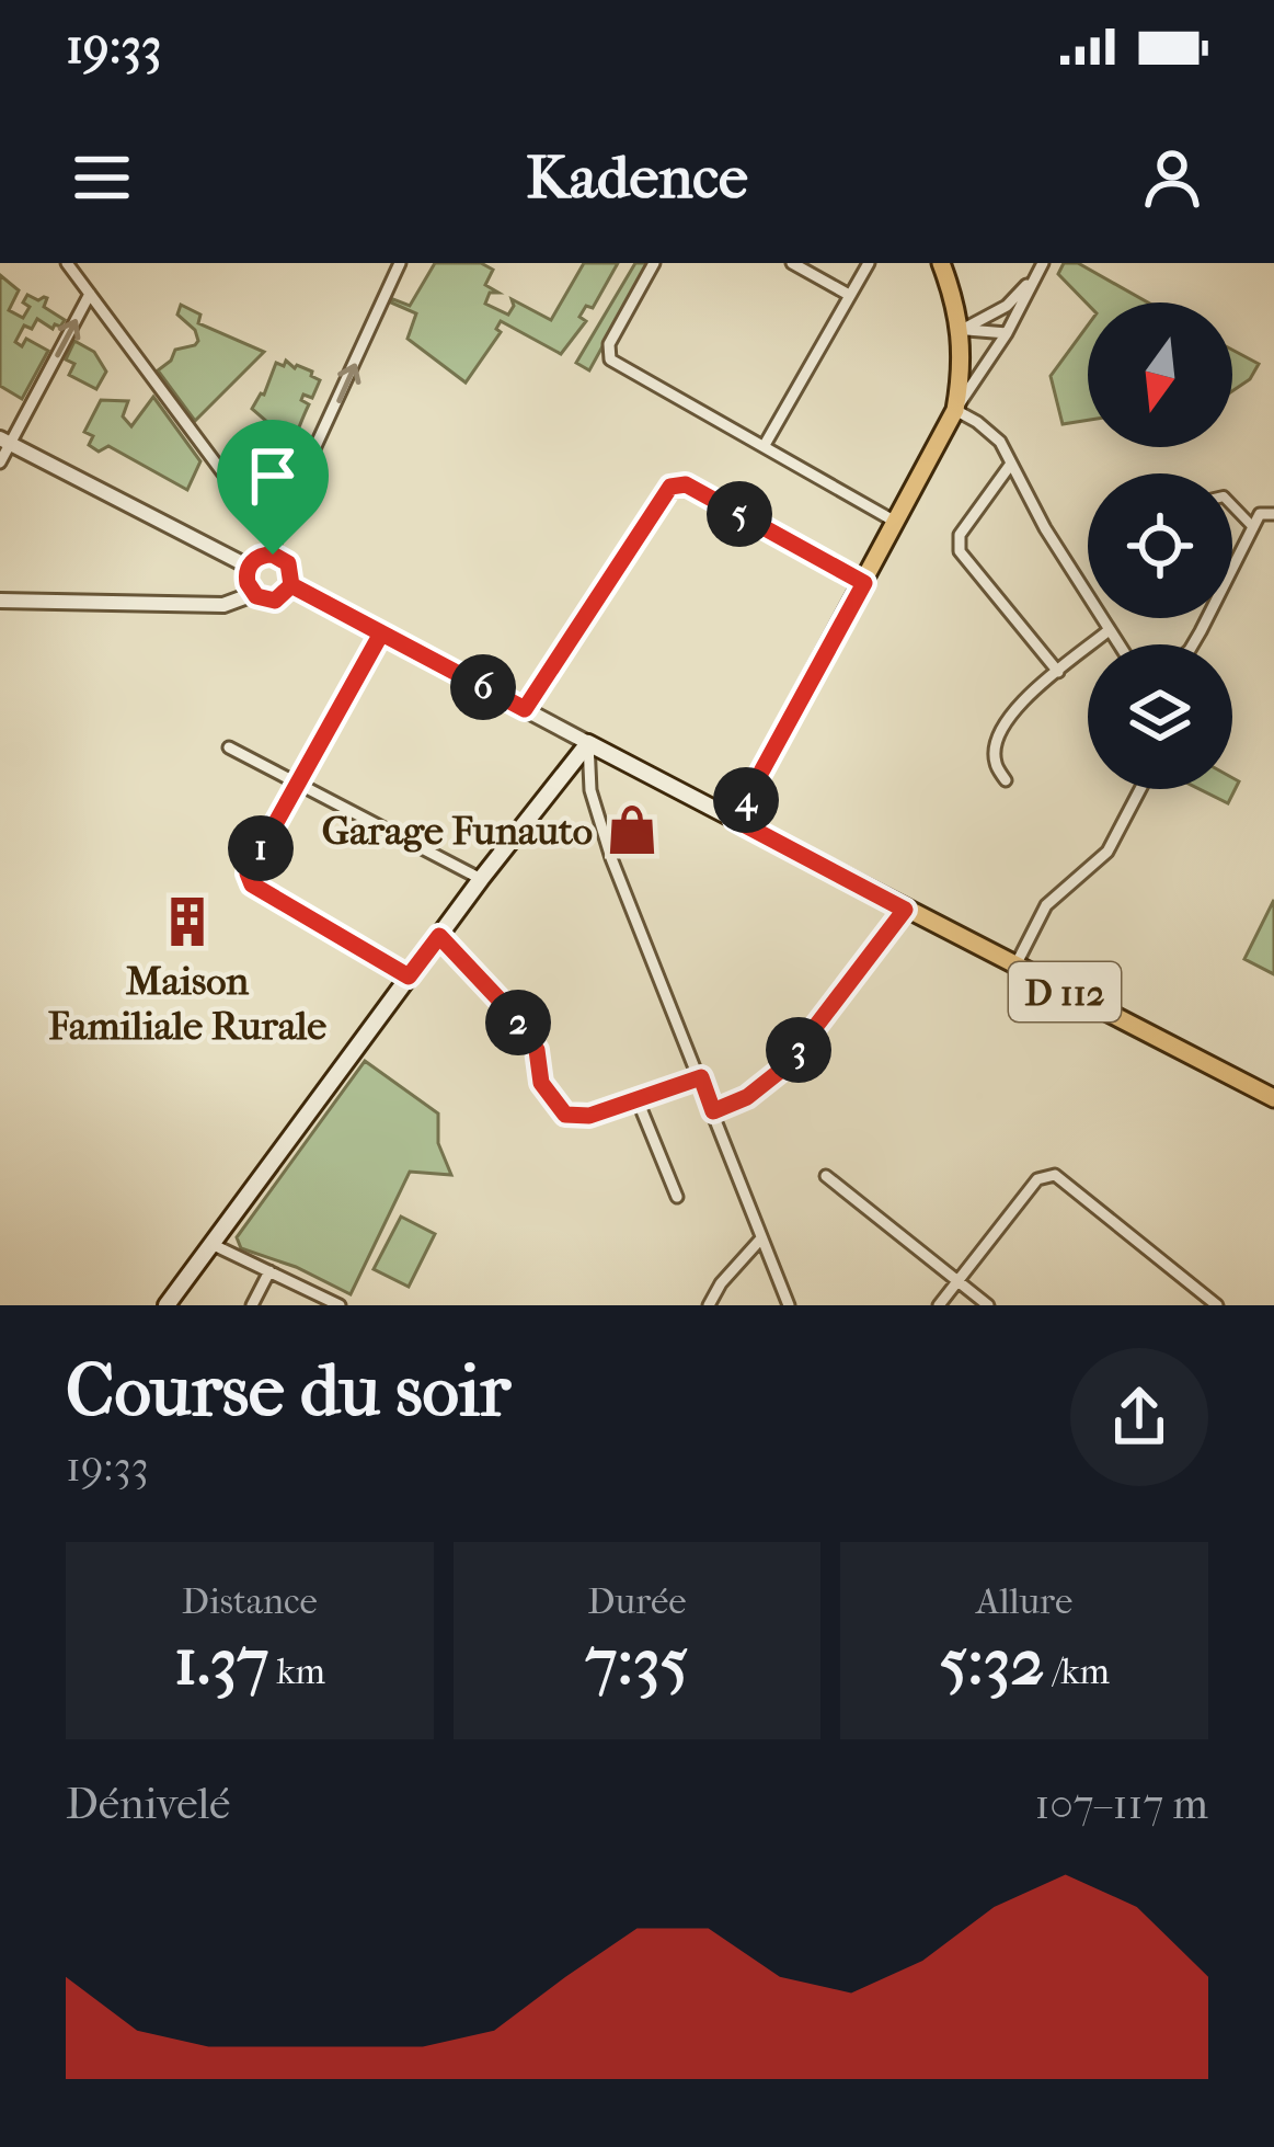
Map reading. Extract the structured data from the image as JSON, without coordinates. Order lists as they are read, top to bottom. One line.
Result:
{"streets":{"main road":["D 112"]},"places":{"shop":["Garage Funauto"],"building":["Maison Familiale Rurale"]},"north":"bottom","page":{"status":"19:33","header":"Kadence","pins":["5","6","4","1","2","3"],"heading":["Course du soir","19:33"],"stats":[["Distance","1.37 km"],["Durée","7:35"],["Allure","5:32 /km"]],"chart":["Dénivelé","107–117 m"]}}
